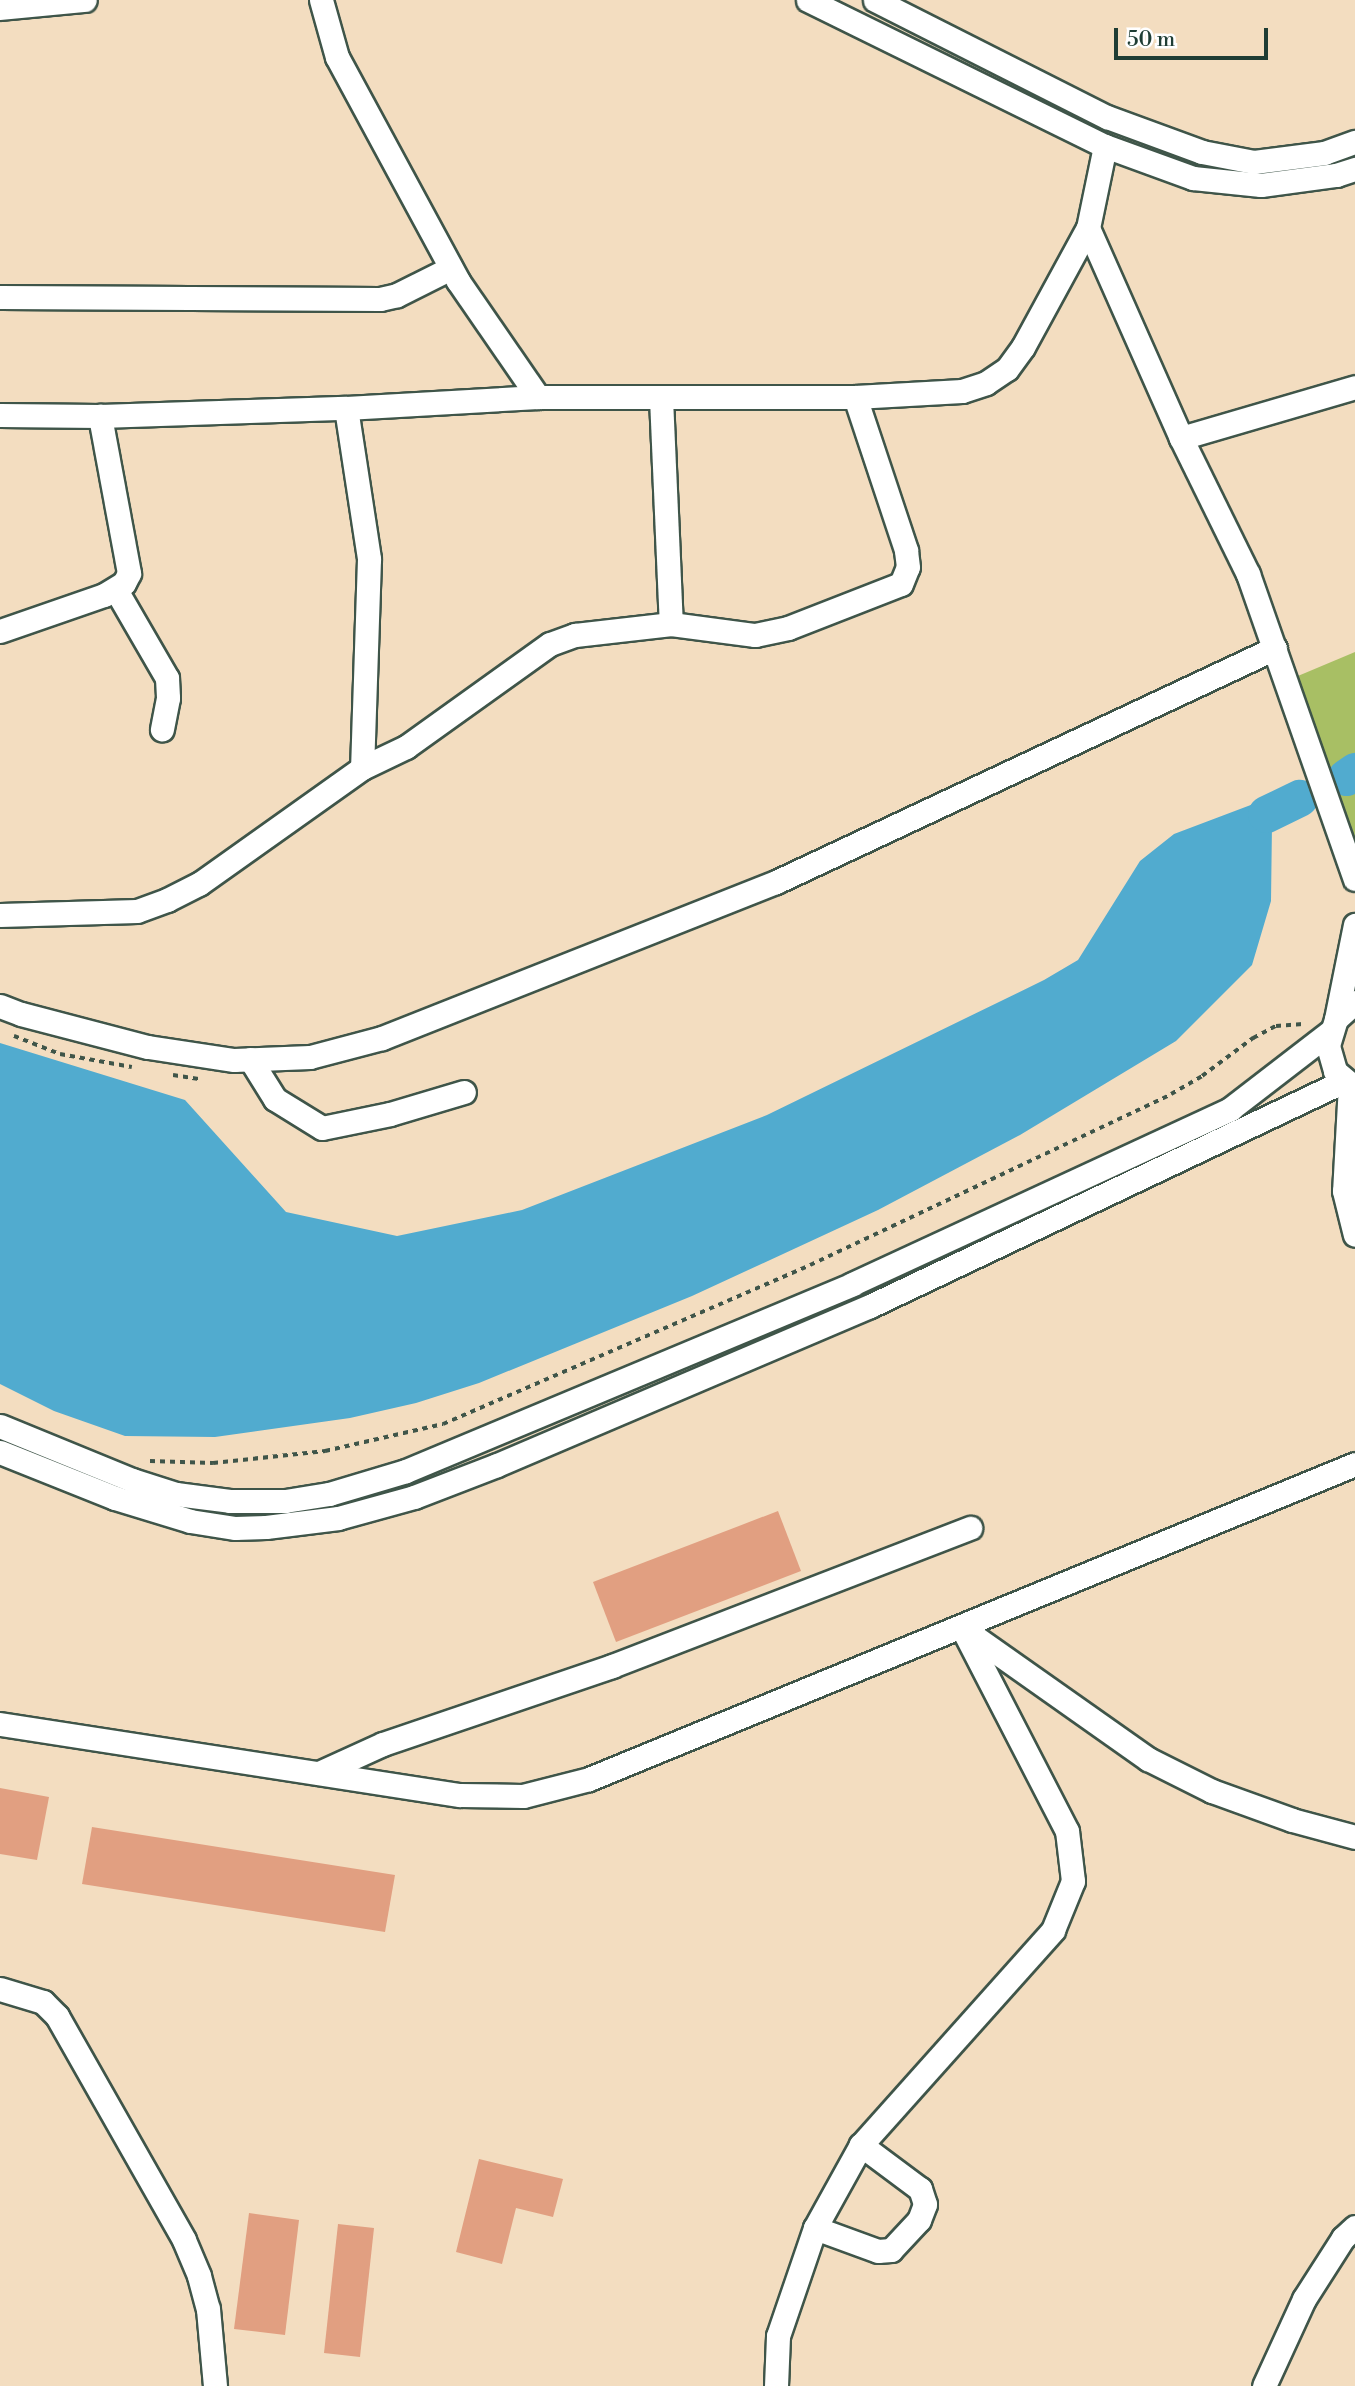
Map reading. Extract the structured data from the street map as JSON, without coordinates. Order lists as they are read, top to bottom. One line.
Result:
{"scale_bar":"50 m"}
